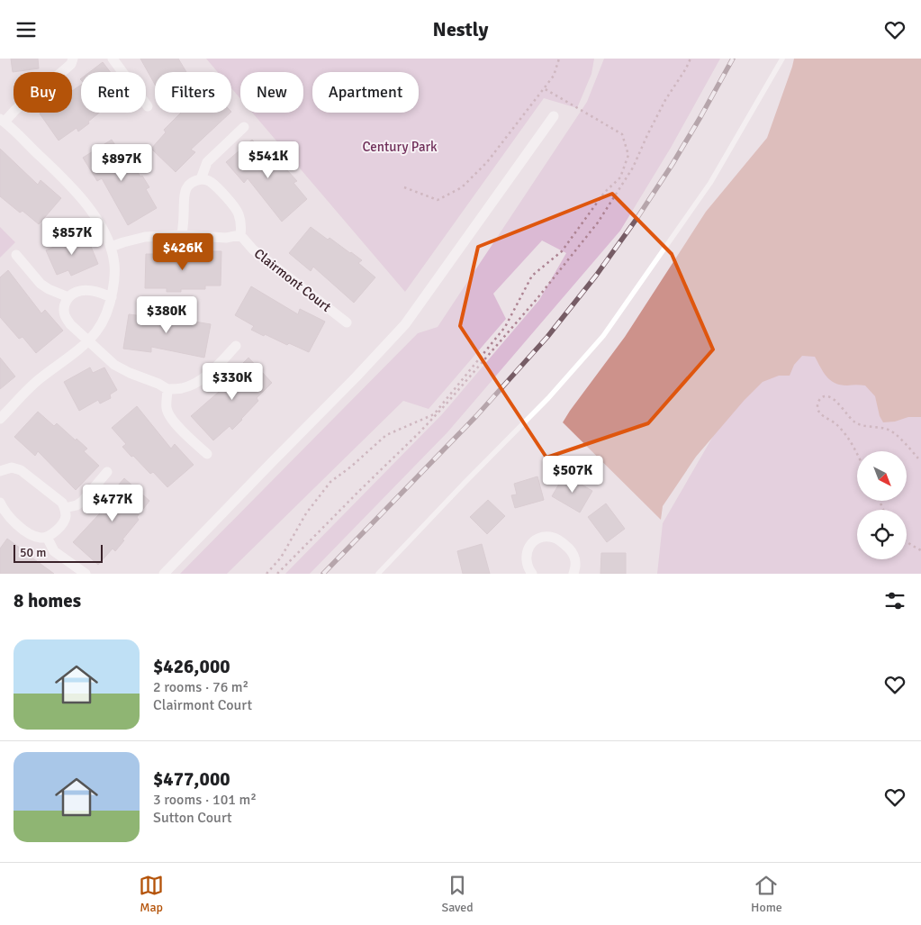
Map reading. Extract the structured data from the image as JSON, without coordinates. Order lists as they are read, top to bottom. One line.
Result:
{"streets":{"street":["Clairmont Court"]},"parks":["Century Park"],"scale_bar":"50 m","north":"bottom right","page":{"header":"Nestly","chip":["Buy","Rent","Filters","New","Apartment"],"price":["$541K","$897K","$857K","$426K","$380K","$330K","$507K","$477K"],"scale":"50 m","heading":"8 homes","list":[{"name":"$426,000","note":"2 rooms · 76 m² · Clairmont Court"},{"name":"$477,000","note":"3 rooms · 101 m² · Sutton Court"}],"tabs":["Map","Saved","Home"]}}
